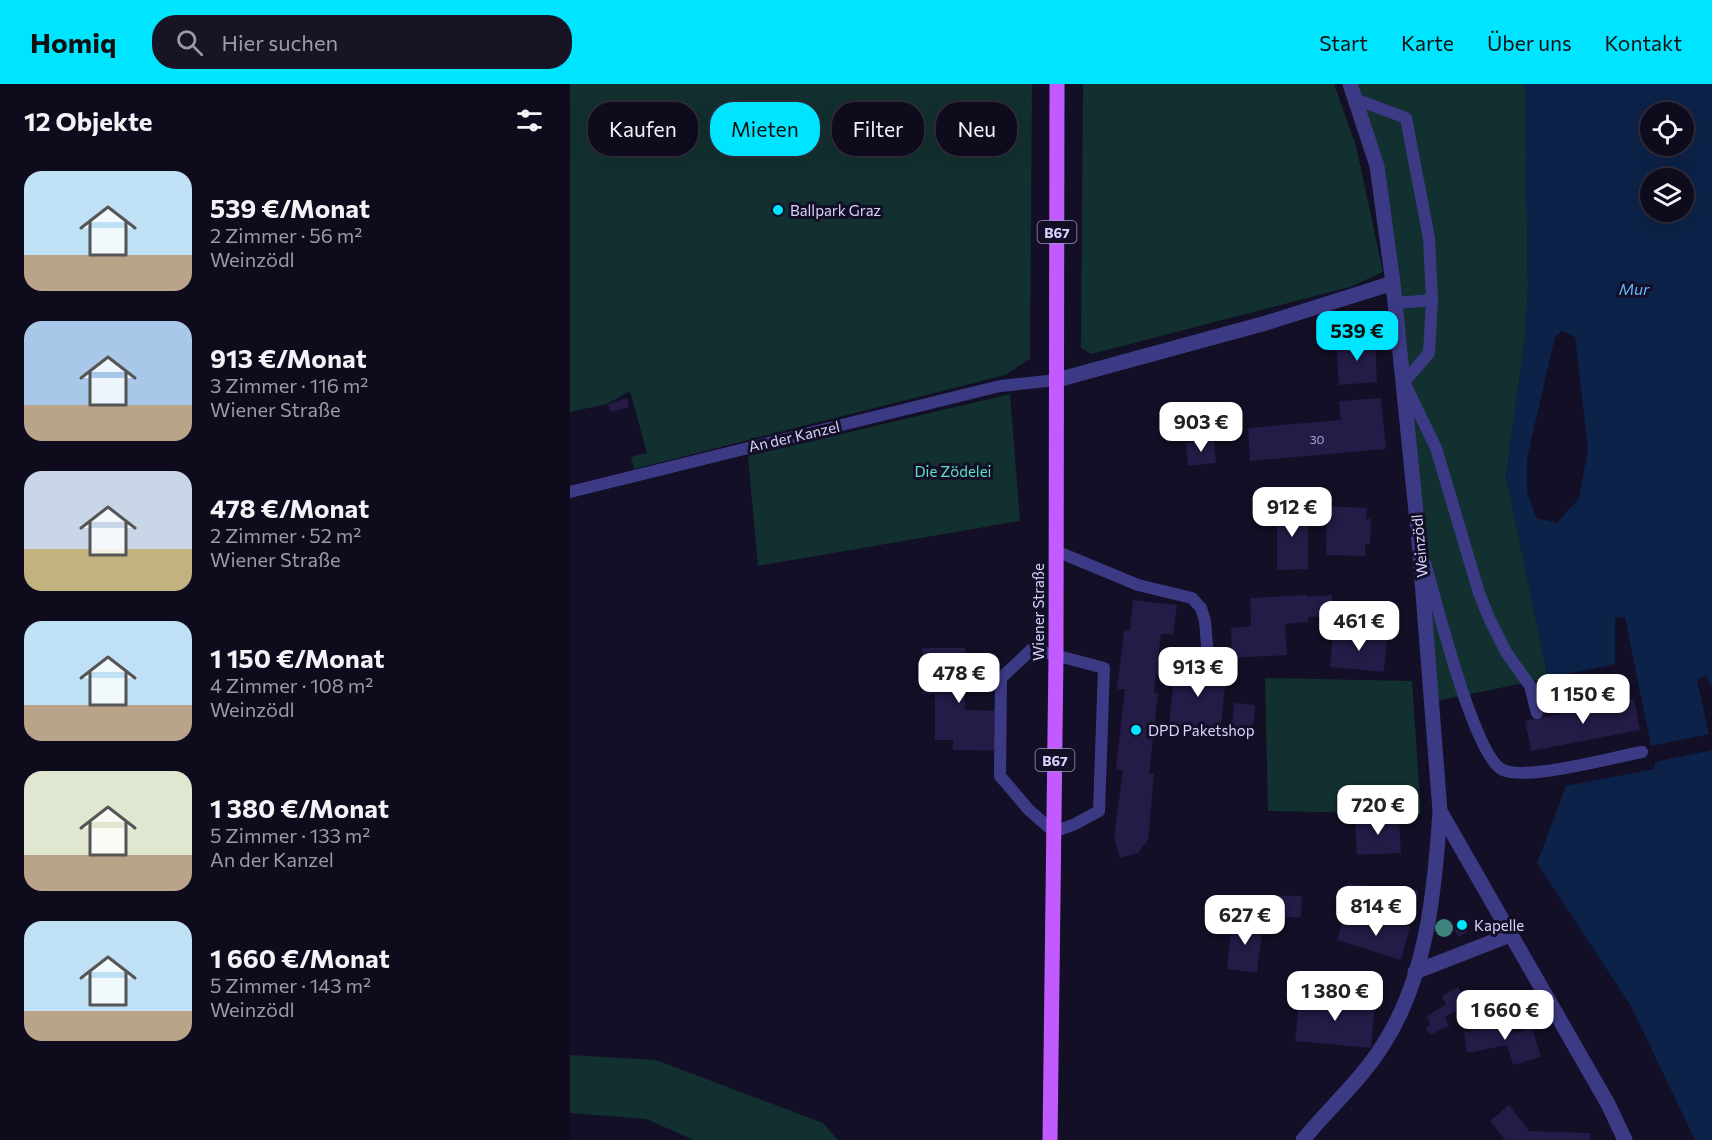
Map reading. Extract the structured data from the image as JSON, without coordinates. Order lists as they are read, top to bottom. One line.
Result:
{"streets":{"main road":["B67","Wiener Straße"],"street":["Weinzödl"],"lane":["An der Kanzel"]},"crossings":[["An der Kanzel","Wiener Straße"]],"water":["Mur"],"parks":["Die Zödelei"],"places":["Ballpark Graz","DPD Paketshop","Kapelle"],"house_numbers":["30"],"page":{"header":"Homiq","search":"Hier suchen","nav":["Start","Karte","Über uns","Kontakt"],"heading":"12 Objekte","chip":["Kaufen","Mieten","Filter","Neu"],"list":[{"name":"539 €/Monat","note":"2 Zimmer · 56 m² · Weinzödl"},{"name":"913 €/Monat","note":"3 Zimmer · 116 m² · Wiener Straße"},{"name":"478 €/Monat","note":"2 Zimmer · 52 m² · Wiener Straße"},{"name":"1 150 €/Monat","note":"4 Zimmer · 108 m² · Weinzödl"},{"name":"1 380 €/Monat","note":"5 Zimmer · 133 m² · An der Kanzel"},{"name":"1 660 €/Monat","note":"5 Zimmer · 143 m² · Weinzödl"}],"price":["539 €","903 €","912 €","461 €","913 €","478 €","1 150 €","720 €","814 €","627 €","1 380 €","1 660 €"]}}
